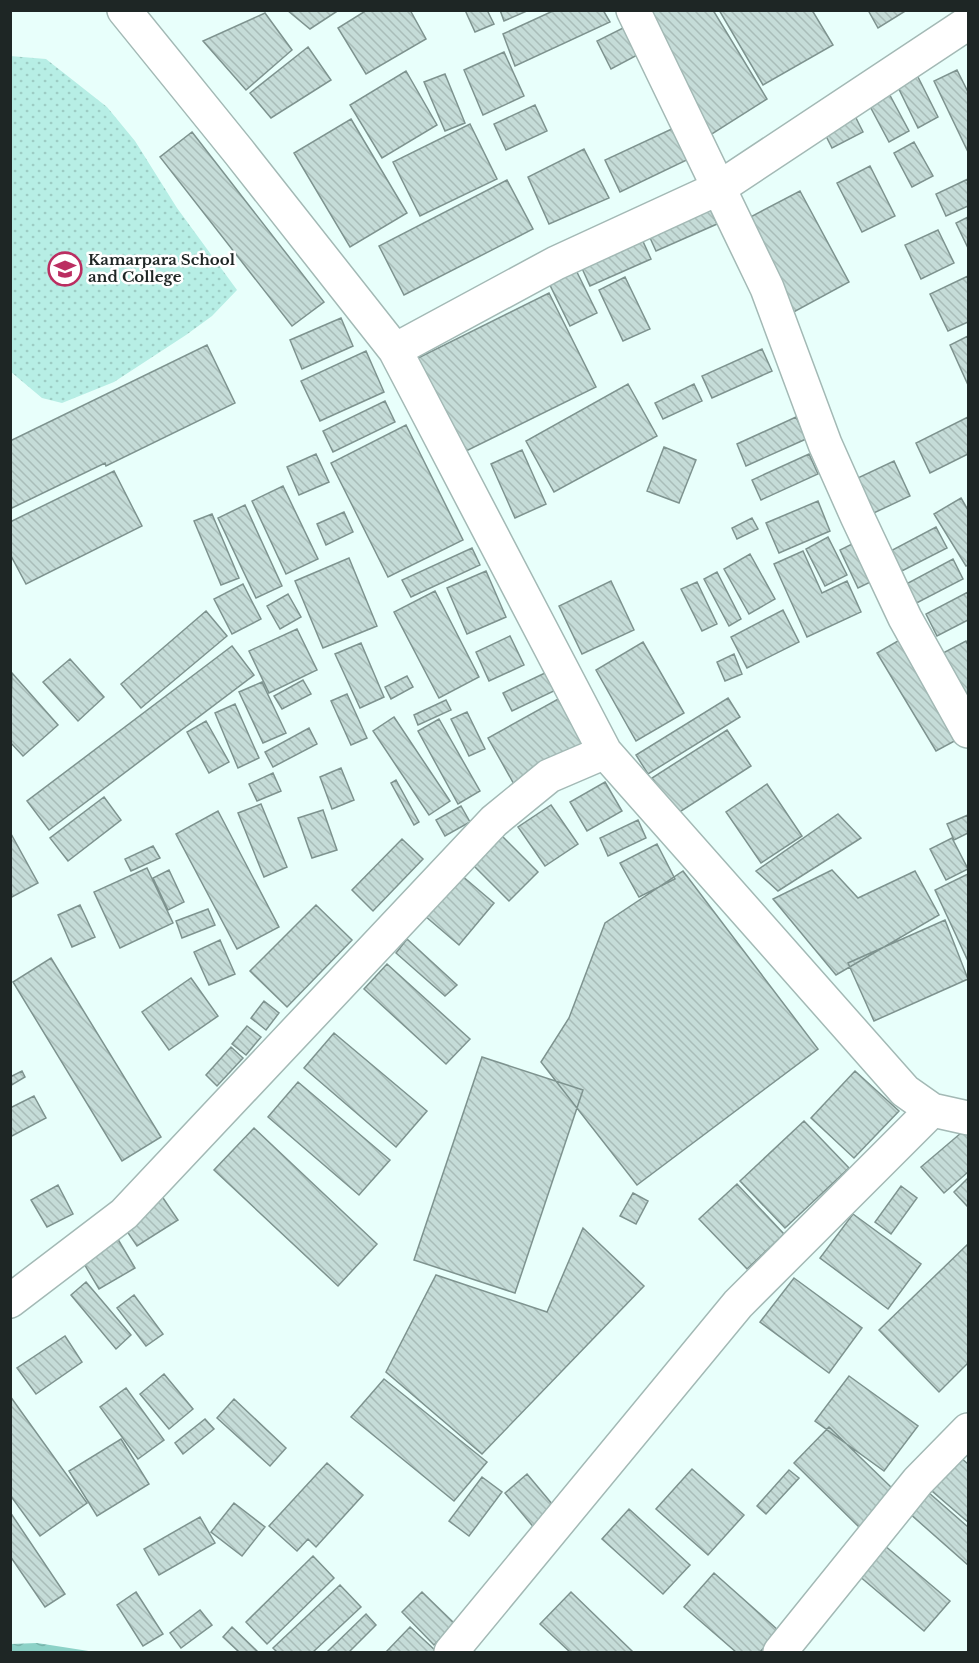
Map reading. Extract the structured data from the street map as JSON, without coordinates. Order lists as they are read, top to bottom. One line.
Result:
{"places":{"school or university":["Kamarpara School and College"]}}
